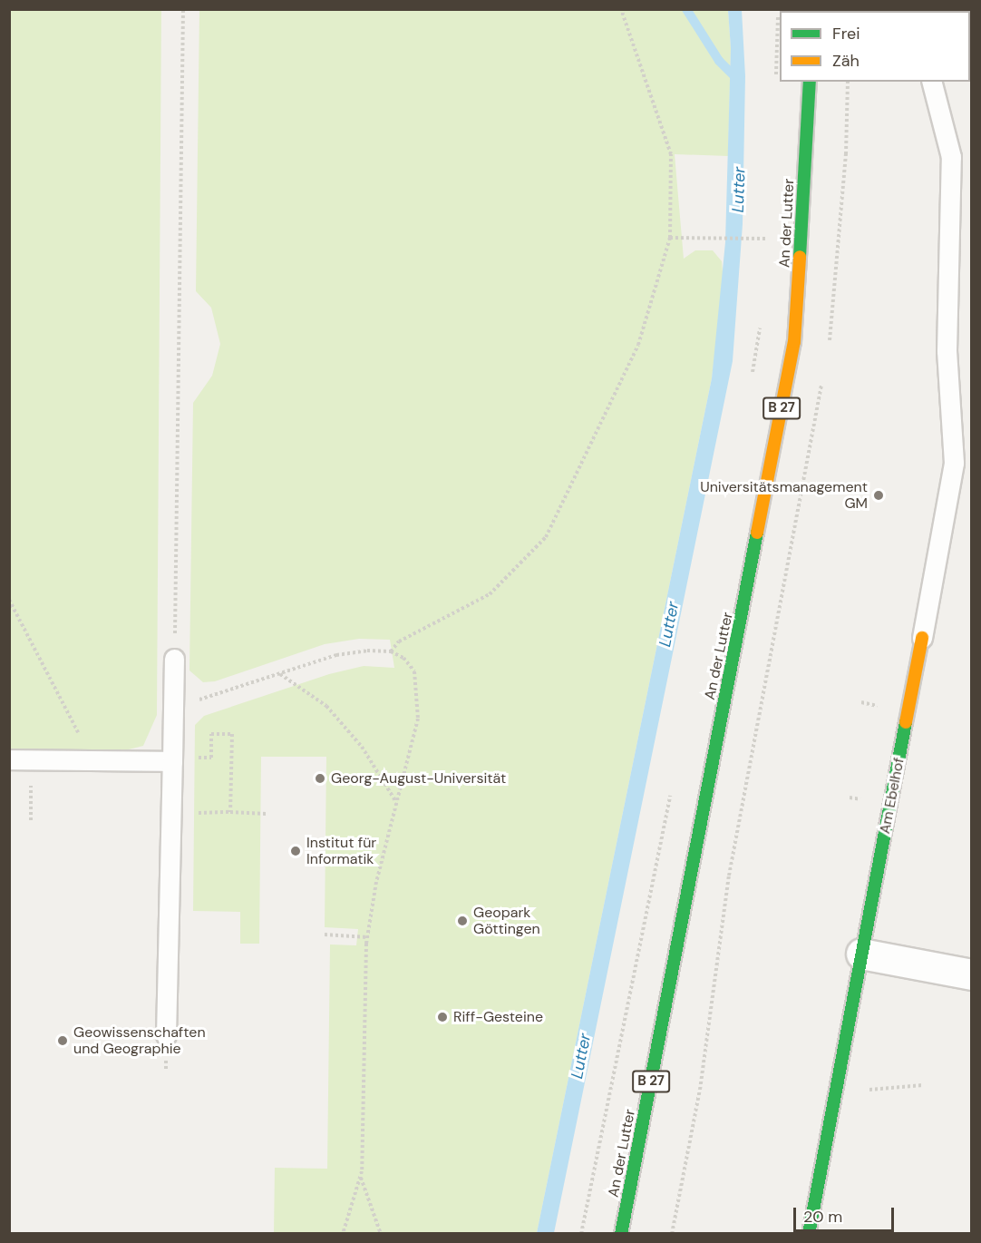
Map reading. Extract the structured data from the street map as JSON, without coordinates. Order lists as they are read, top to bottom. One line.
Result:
{"streets":{"main road":["An der Lutter","B 27","Am Ebelhof"]},"water":["Lutter"],"places":["Universitätsmanagement GM","Georg-August-Universität","Institut für Informatik","Geopark Göttingen","Riff-Gesteine","Geowissenschaften und Geographie"],"legend":["Frei","Zäh"],"scale_bar":"20 m"}
